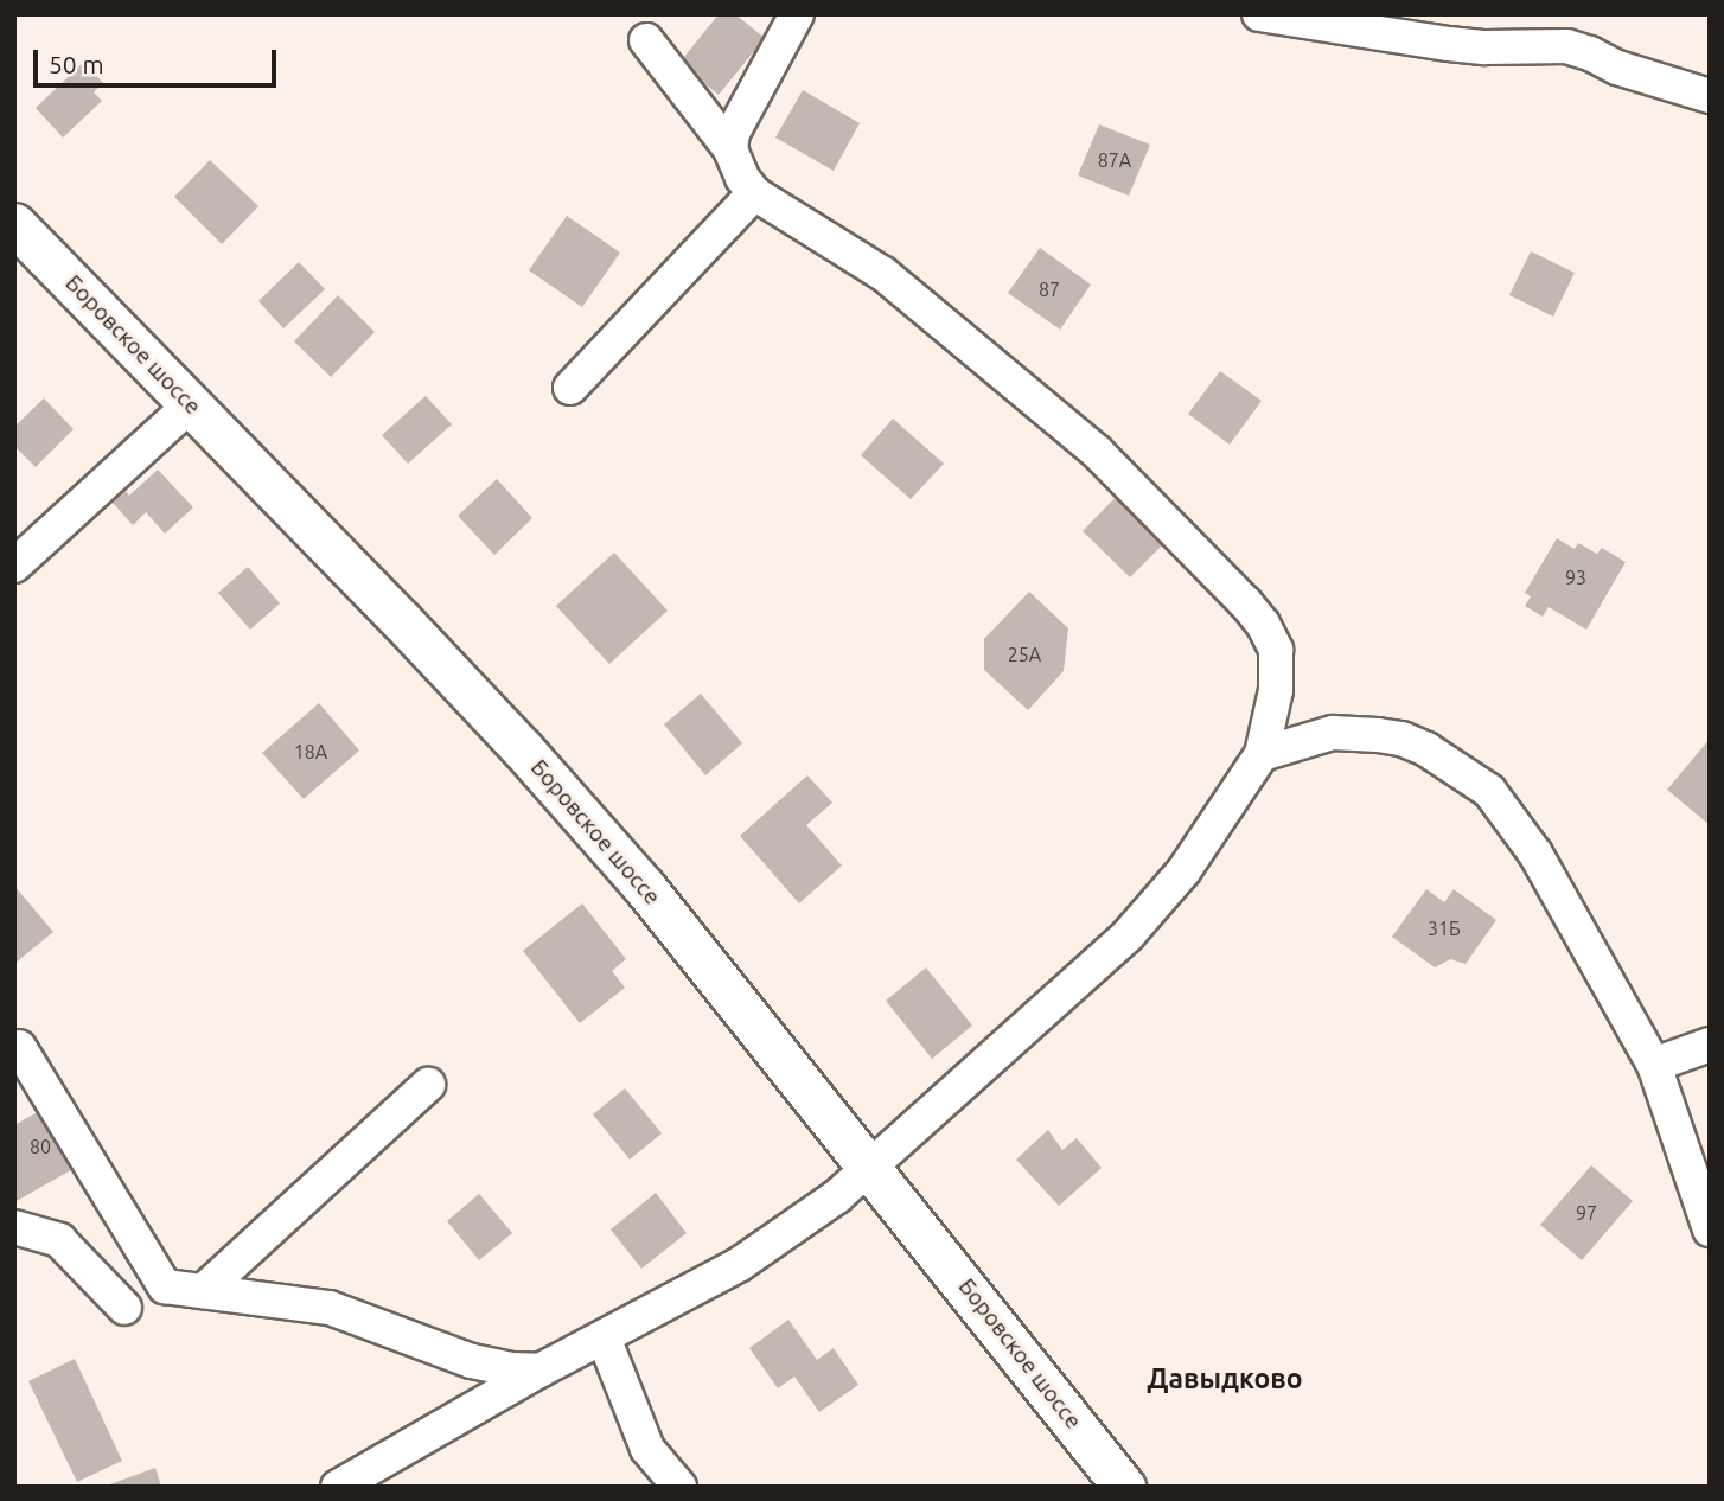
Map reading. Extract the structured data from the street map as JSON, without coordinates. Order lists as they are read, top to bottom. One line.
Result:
{"streets":{"main road":["Боровское шоссе"]},"districts":["Давыдково"],"house_numbers":["87А","87","93","25А","18А","31Б","80","97"],"scale_bar":"50 m"}
